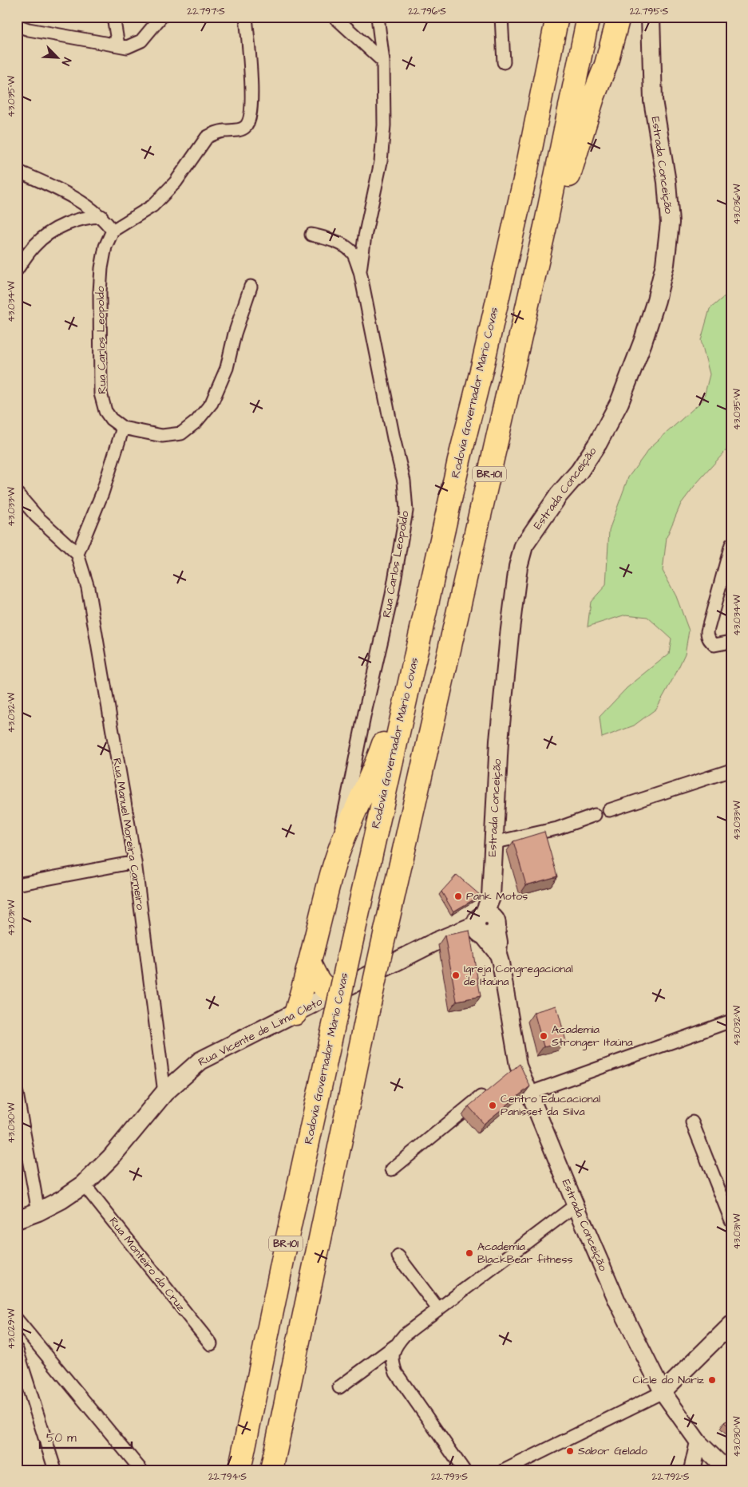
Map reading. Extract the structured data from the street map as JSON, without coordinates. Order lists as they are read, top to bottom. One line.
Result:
{"streets":{"highway":["Rodovia Governador Mário Covas","BR-101"],"main road":["Estrada Conceição","Rua Vicente de Lima Cleto"],"street":["Rua Carlos Leopoldo","Rua Manuel Moreira Carneiro","Rua Monteiro da Cruz"]},"crossings":[["Estrada Conceição","Rua Vicente de Lima Cleto"],["Rua Manuel Moreira Carneiro","Rua Vicente de Lima Cleto"],["Rua Vicente de Lima Cleto","Rua Monteiro da Cruz"]],"places":["Pank Motos","Igreja Congregacional de Itaúna","Academia Stronger Itaúna","Centro Educacional Panisset da Silva","Academia BlackBear fitness","Cicle do Nariz","Sabor Gelado"],"scale_bar":"50 m","north":"bottom right","coordinates":["22.797°S","22.796°S","22.795°S","43.035°W","43.036°W","43.034°W","43.033°W","43.032°W","43.031°W","43.030°W","43.029°W","22.794°S","22.793°S","22.792°S"]}
